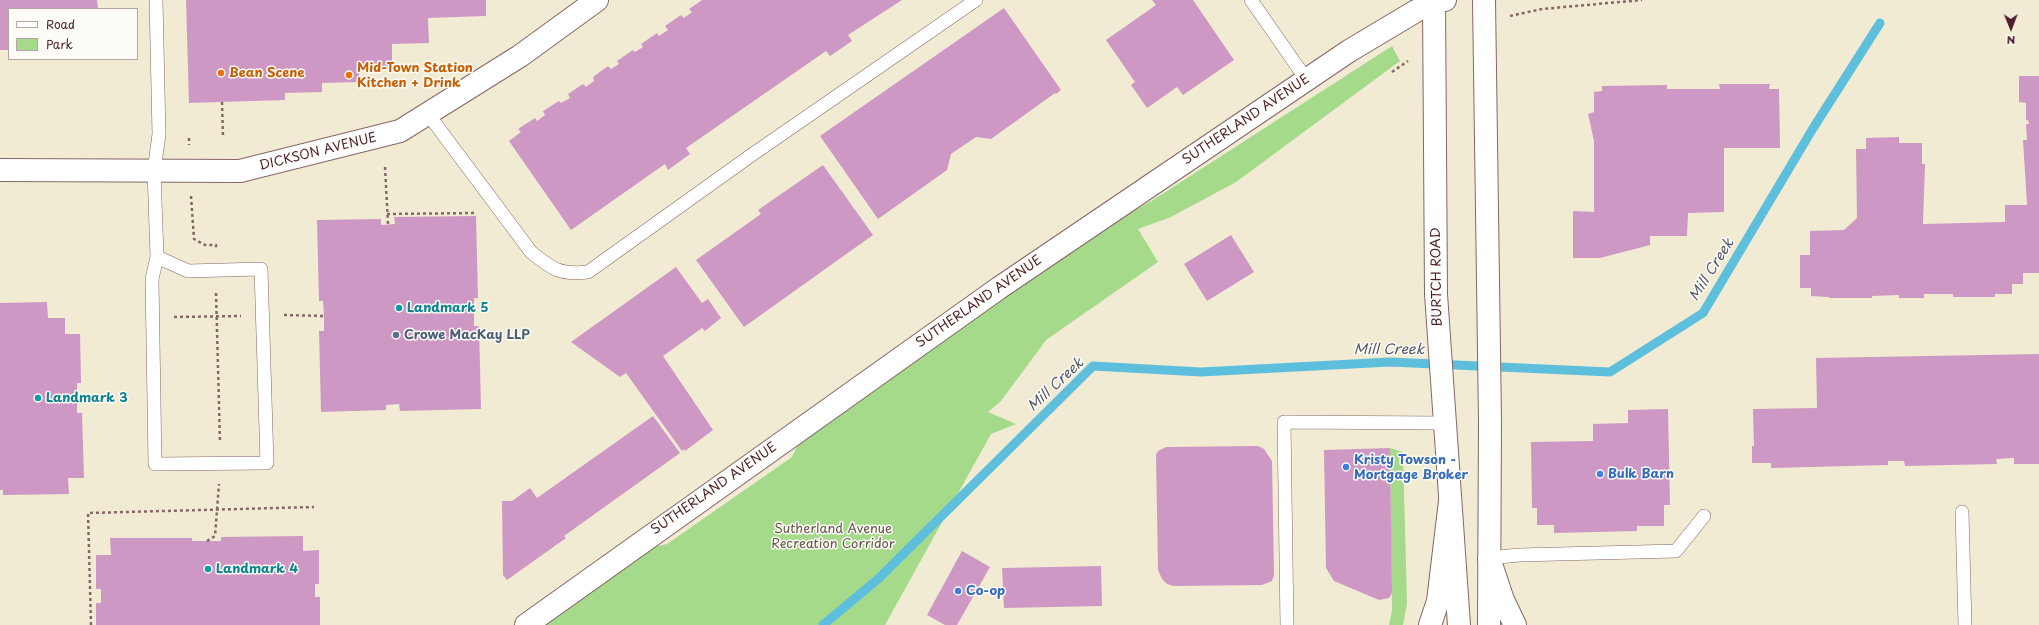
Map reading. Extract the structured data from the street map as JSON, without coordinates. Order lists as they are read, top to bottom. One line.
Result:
{"streets":{"main road":["SUTHERLAND AVENUE","DICKSON AVENUE","BURTCH ROAD"]},"crossings":[["SUTHERLAND AVENUE","BURTCH ROAD"]],"water":["Mill Creek"],"parks":["Sutherland Avenue Recreation Corridor"],"places":["Bean Scene","Mid-Town Station Kitchen + Drink","Landmark 5","Crowe MacKay LLP","Landmark 3","Kristy Towson - Mortgage Broker","Bulk Barn","Landmark 4","Co-op"],"legend":["Road","Park"],"north":"bottom"}
